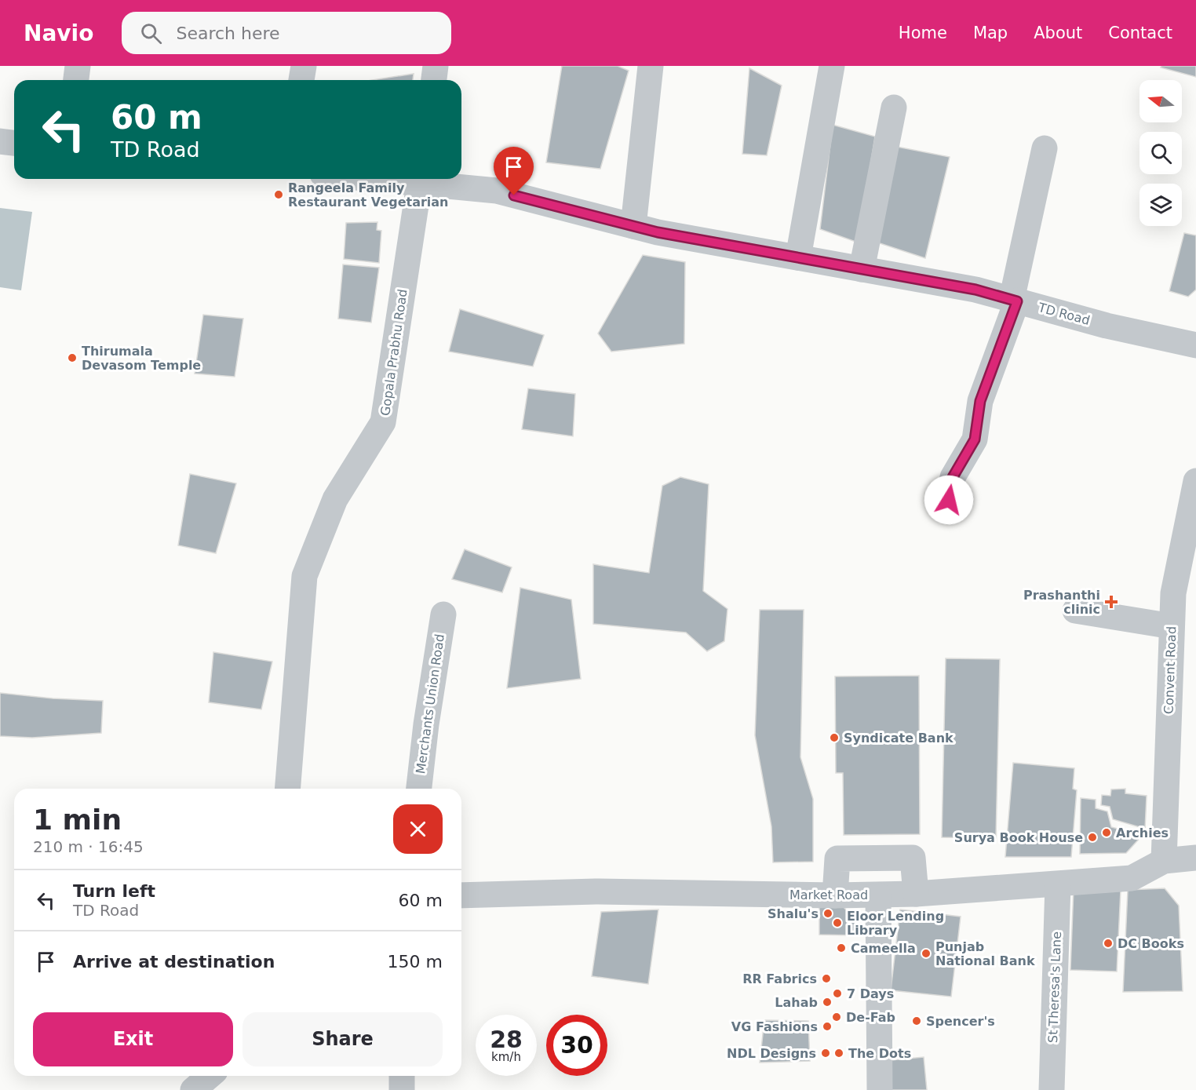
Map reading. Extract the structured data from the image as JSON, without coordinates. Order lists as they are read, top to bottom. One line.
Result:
{"streets":{"street":["TD Road","Gopala Prabhu Road","Convent Road","Merchants Union Road","Market Road","St Theresa's Lane"]},"crossings":[["TD Road","Gopala Prabhu Road"],["Convent Road","Market Road"],["Market Road","St Theresa's Lane"]],"places":{"other":["Rangeela Family Restaurant Vegetarian","Thirumala Devasom Temple","Syndicate Bank","Archies","Surya Book House","Shalu's","Eloor Lending Library","DC Books","Cameella","Punjab National Bank","RR Fabrics","7 Days","Lahab","De-Fab","Spencer's","VG Fashions","NDL Designs","The Dots"],"health":["Prashanthi clinic"]},"north":"left","page":{"header":"Navio","search":"Search here","nav":["Home","Map","About","Contact"],"turn":["60 m","TD Road"],"heading":["1 min","210 m · 16:45"],"list":[{"name":"Turn left","note":"TD Road","value":"60 m"},{"name":"Arrive at destination","value":"150 m"}],"buttons":["Exit","Share"],"speed":"28 km/h","limit":"30"}}
